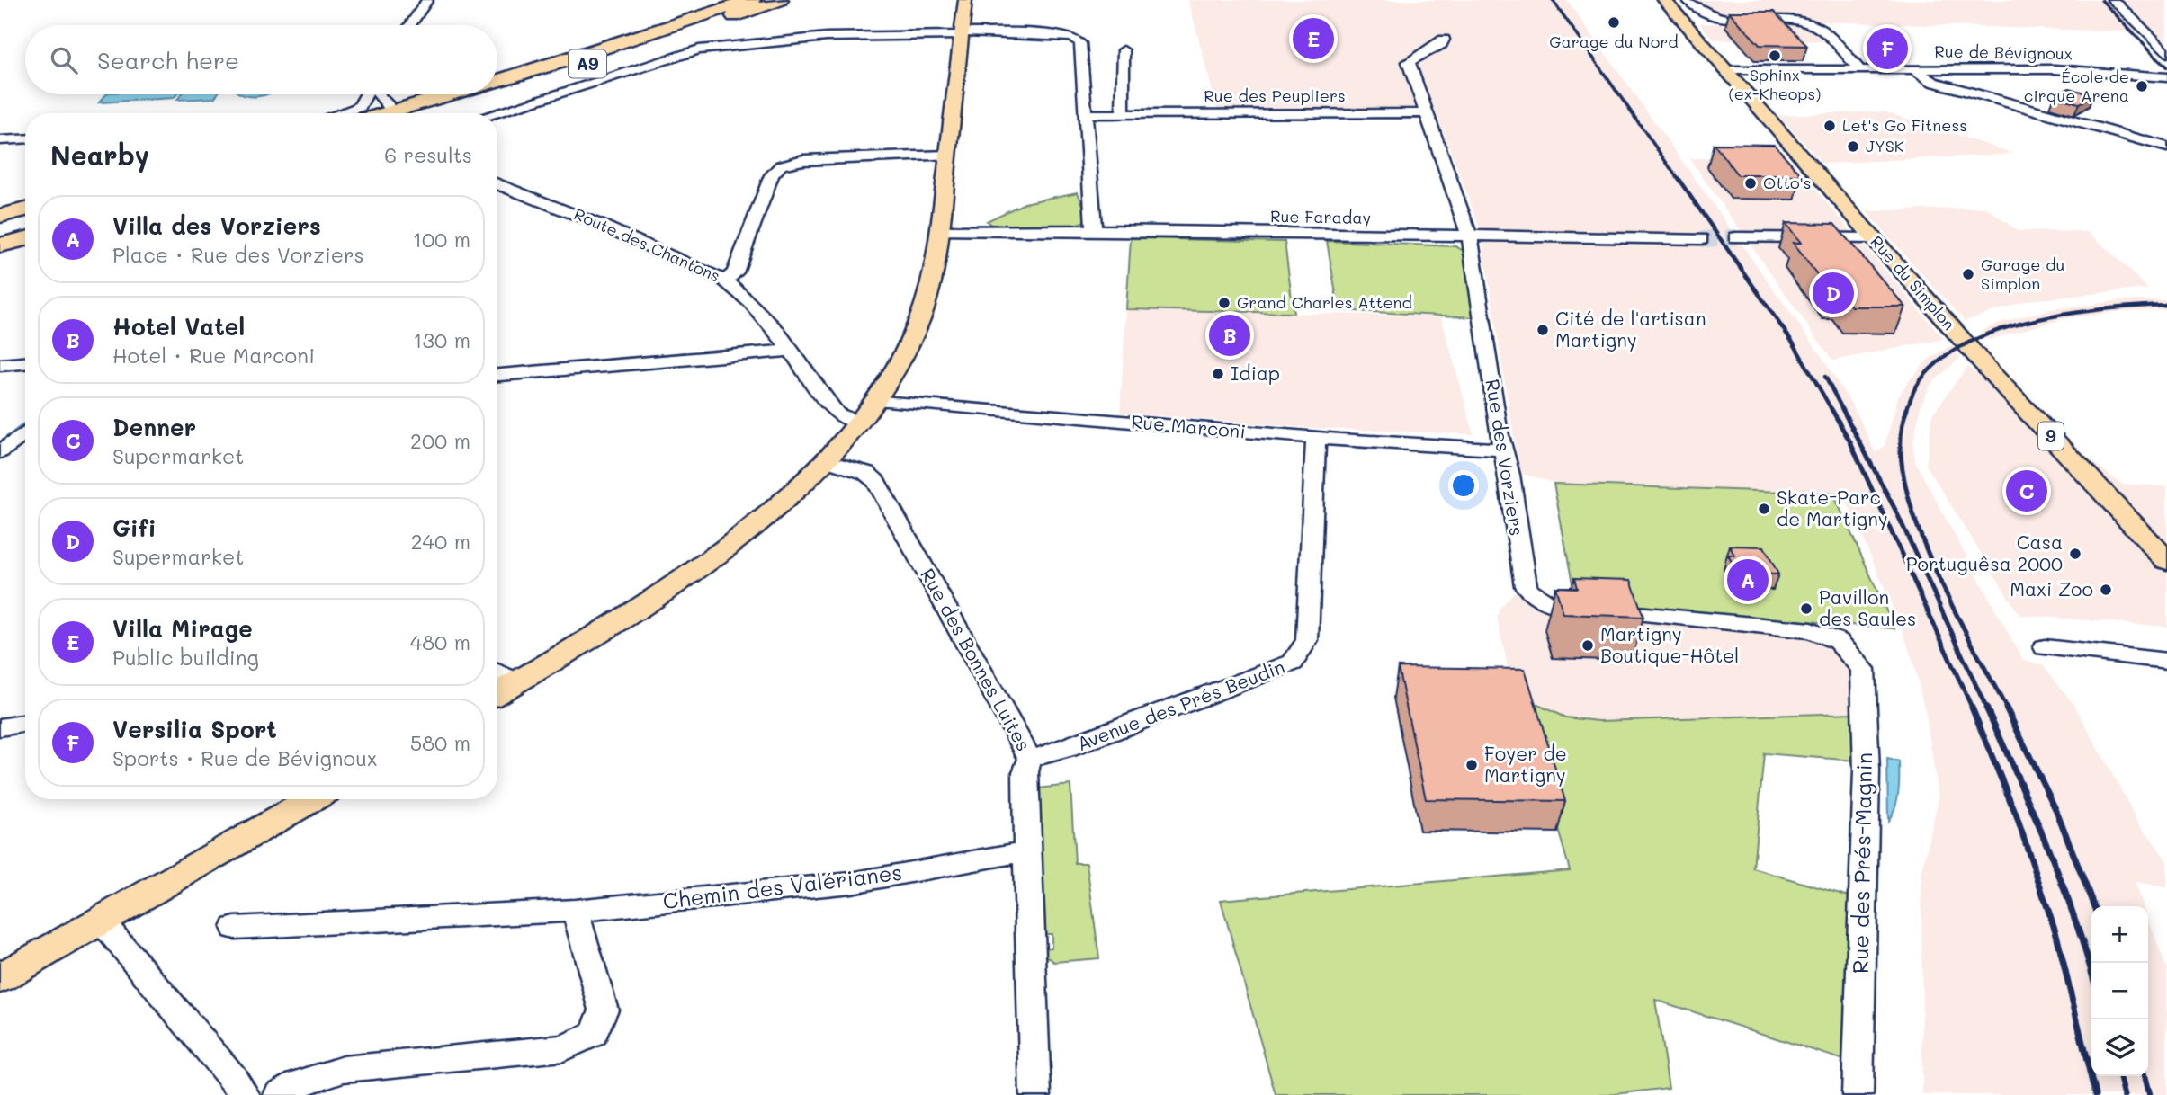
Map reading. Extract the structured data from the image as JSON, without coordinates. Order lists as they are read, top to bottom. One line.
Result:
{"streets":{"highway":["A9"],"main road":["Rue du Simplon","9"],"street":["Rue de Bévignoux","Rue des Peupliers","Rue Faraday","Route des Chantons","Rue Marconi","Rue des Vorziers","Rue des Bonnes Luites","Avenue des Prés Beudin","Rue des Prés-Magnin","Chemin des Valérianes"]},"crossings":[["Rue de Bévignoux","Rue du Simplon"],["Rue des Peupliers","Rue des Vorziers"],["Rue Faraday","Rue des Vorziers"],["Rue Marconi","Rue des Vorziers"],["Rue Marconi","Avenue des Prés Beudin"],["Rue des Vorziers","Rue des Prés-Magnin"],["Rue des Bonnes Luites","Avenue des Prés Beudin"],["Rue des Bonnes Luites","Chemin des Valérianes"]],"places":["Garage du Nord","Sphinx (ex-Kheops)","École de cirque Arena","Let's Go Fitness","JYSK","Otto's","Garage du Simplon","Grand Charles Attend","Cité de l'artisan Martigny","Idiap","Skate-Parc de Martigny","Casa Portuguêsa 2000","Maxi Zoo","Pavillon des Saules","Martigny Boutique-Hôtel","Foyer de Martigny"],"page":{"pins":["E","F","D","B","C","A"],"search":"Search here","heading":["Nearby","6 results"],"list":[{"mark":"A","name":"Villa des Vorziers","note":"Place · Rue des Vorziers","value":"100 m"},{"mark":"B","name":"Hotel Vatel","note":"Hotel · Rue Marconi","value":"130 m"},{"mark":"C","name":"Denner","note":"Supermarket","value":"200 m"},{"mark":"D","name":"Gifi","note":"Supermarket","value":"240 m"},{"mark":"E","name":"Villa Mirage","note":"Public building","value":"480 m"},{"mark":"F","name":"Versilia Sport","note":"Sports · Rue de Bévignoux","value":"580 m"}],"map_buttons":["+","−"]}}
